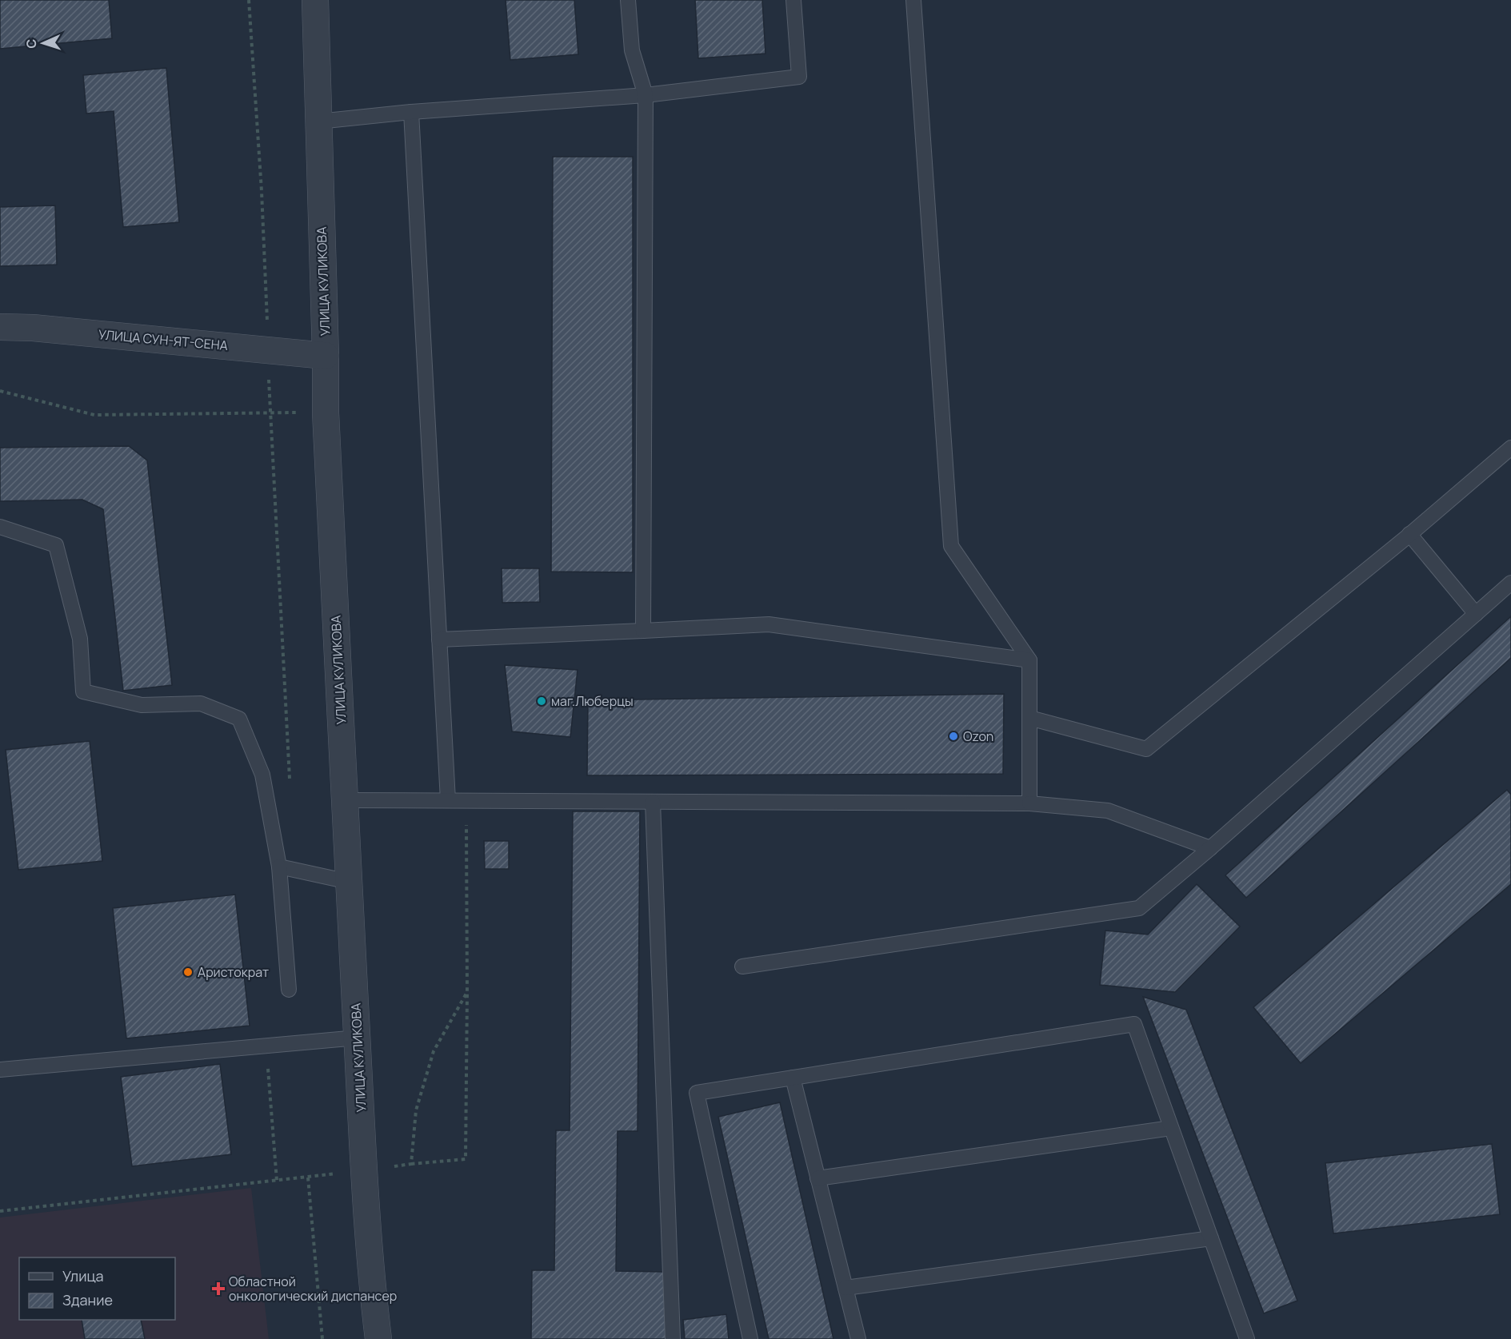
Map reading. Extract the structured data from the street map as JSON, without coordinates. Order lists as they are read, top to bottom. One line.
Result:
{"streets":{"street":["УЛИЦА КУЛИКОВА","УЛИЦА СУН-ЯТ-СЕНА"]},"crossings":[["УЛИЦА КУЛИКОВА","УЛИЦА СУН-ЯТ-СЕНА"]],"places":{"other":["маг.Люберцы","Ozon","Аристократ"],"health":["Областной онкологический диспансер"]},"legend":["Улица","Здание"],"north":"left"}
